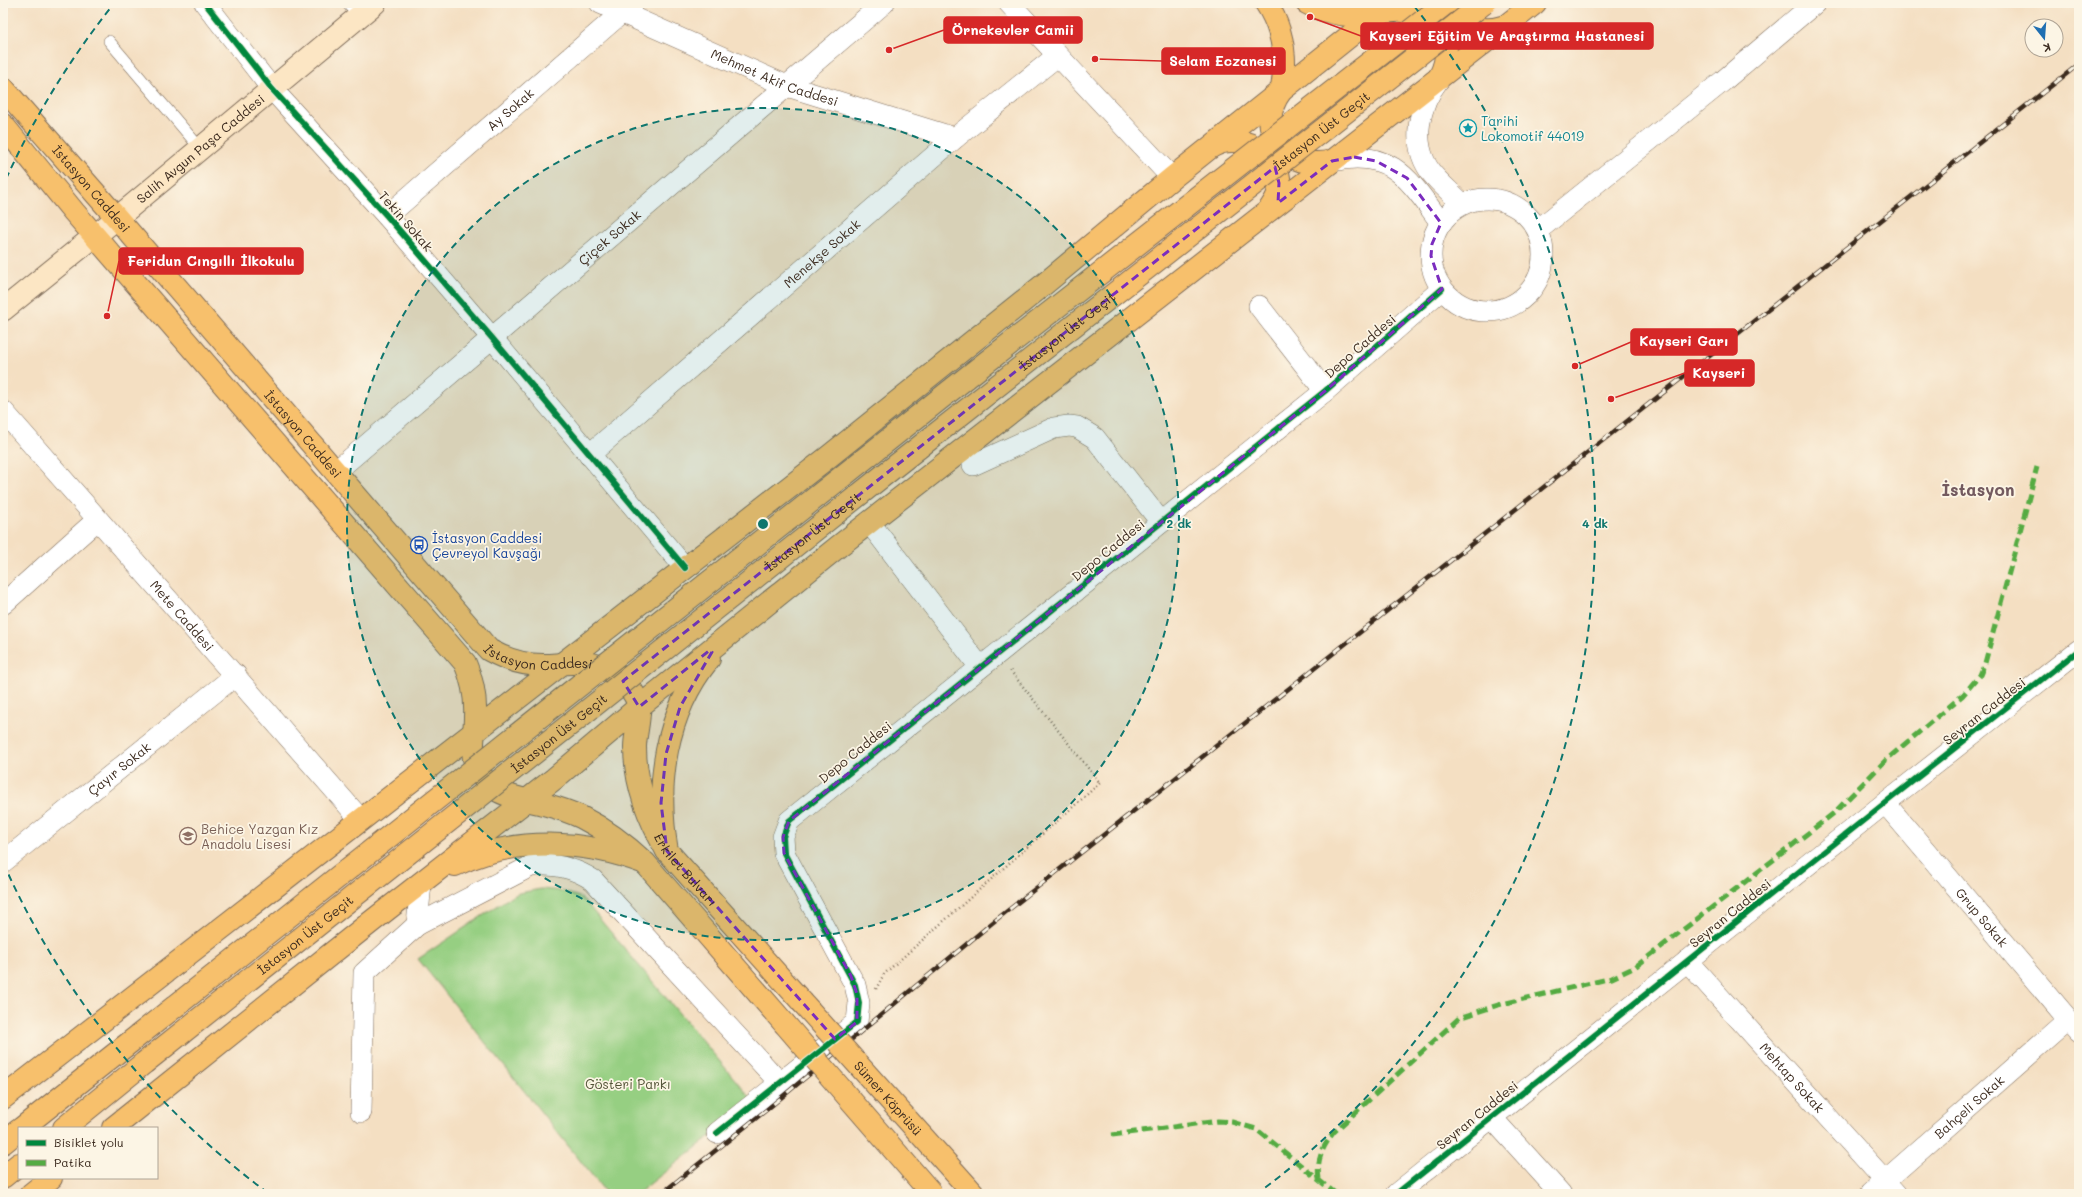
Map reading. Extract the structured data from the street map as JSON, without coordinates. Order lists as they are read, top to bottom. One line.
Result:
{"streets":{"main road":["İstasyon Üst Geçit","İstasyon Caddesi","Erkilet Bulvarı","Sümer Köprüsü"],"street":["Mehmet Akif Caddesi","Ay Sokak","Salih Avgun Paşa Caddesi","Tekin Sokak","Çiçek Sokak","Menekşe Sokak","Depo Caddesi","Mete Caddesi","Seyran Caddesi","Çayır Sokak","Grup Sokak","Mehtap Sokak","Bahçeli Sokak"]},"crossings":[["Mehmet Akif Caddesi","Ay Sokak"],["Mehmet Akif Caddesi","Çiçek Sokak"],["Mehmet Akif Caddesi","Menekşe Sokak"],["Ay Sokak","Tekin Sokak"],["Salih Avgun Paşa Caddesi","İstasyon Caddesi"],["Salih Avgun Paşa Caddesi","Tekin Sokak"],["İstasyon Caddesi","Çiçek Sokak"],["İstasyon Caddesi","Erkilet Bulvarı"],["Tekin Sokak","Çiçek Sokak"],["Tekin Sokak","Menekşe Sokak"],["Mete Caddesi","Çayır Sokak"],["Seyran Caddesi","Grup Sokak"],["Seyran Caddesi","Mehtap Sokak"],["Erkilet Bulvarı","Sümer Köprüsü"],["Grup Sokak","Bahçeli Sokak"],["Mehtap Sokak","Bahçeli Sokak"]],"districts":["İstasyon"],"parks":["Gösteri Parkı"],"places":{"other":["Kayseri Eğitim Ve Araştırma Hastanesi","Örnekevler Camii","Selam Eczanesi","Feridun Cıngıllı İlkokulu","Kayseri Garı","Kayseri"],"place":["Tarihi Lokomotif 44019"],"bus stop":["İstasyon Caddesi Çevreyol Kavşağı"],"school or university":["Behice Yazgan Kız Anadolu Lisesi"]},"legend":["Bisiklet yolu","Patika"],"north":"bottom","rings":["2 dk","4 dk"]}
